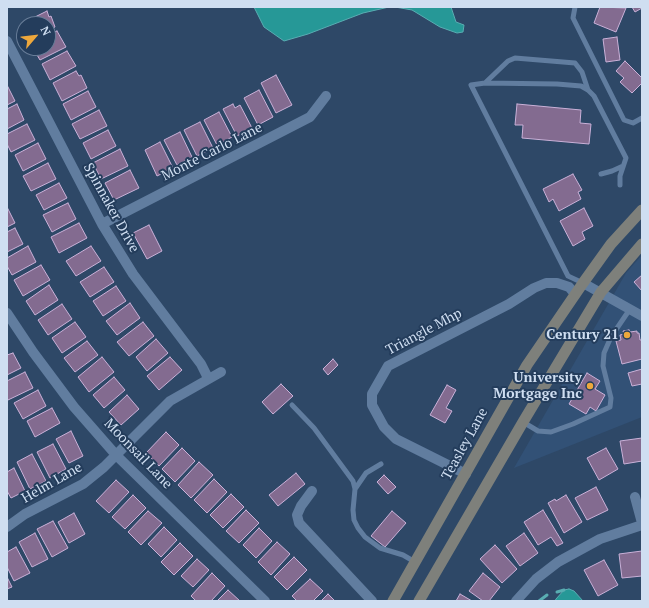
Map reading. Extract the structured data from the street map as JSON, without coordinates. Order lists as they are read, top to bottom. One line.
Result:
{"streets":{"main road":["Teasley Lane"],"street":["Monte Carlo Lane","Spinnaker Drive","Triangle Mhp","Moonsail Lane","Helm Lane"]},"crossings":[["Monte Carlo Lane","Spinnaker Drive"],["Spinnaker Drive","Helm Lane"],["Triangle Mhp","Teasley Lane"],["Moonsail Lane","Helm Lane"]],"places":["Century 21","University Mortgage Inc"],"north":"top right"}
